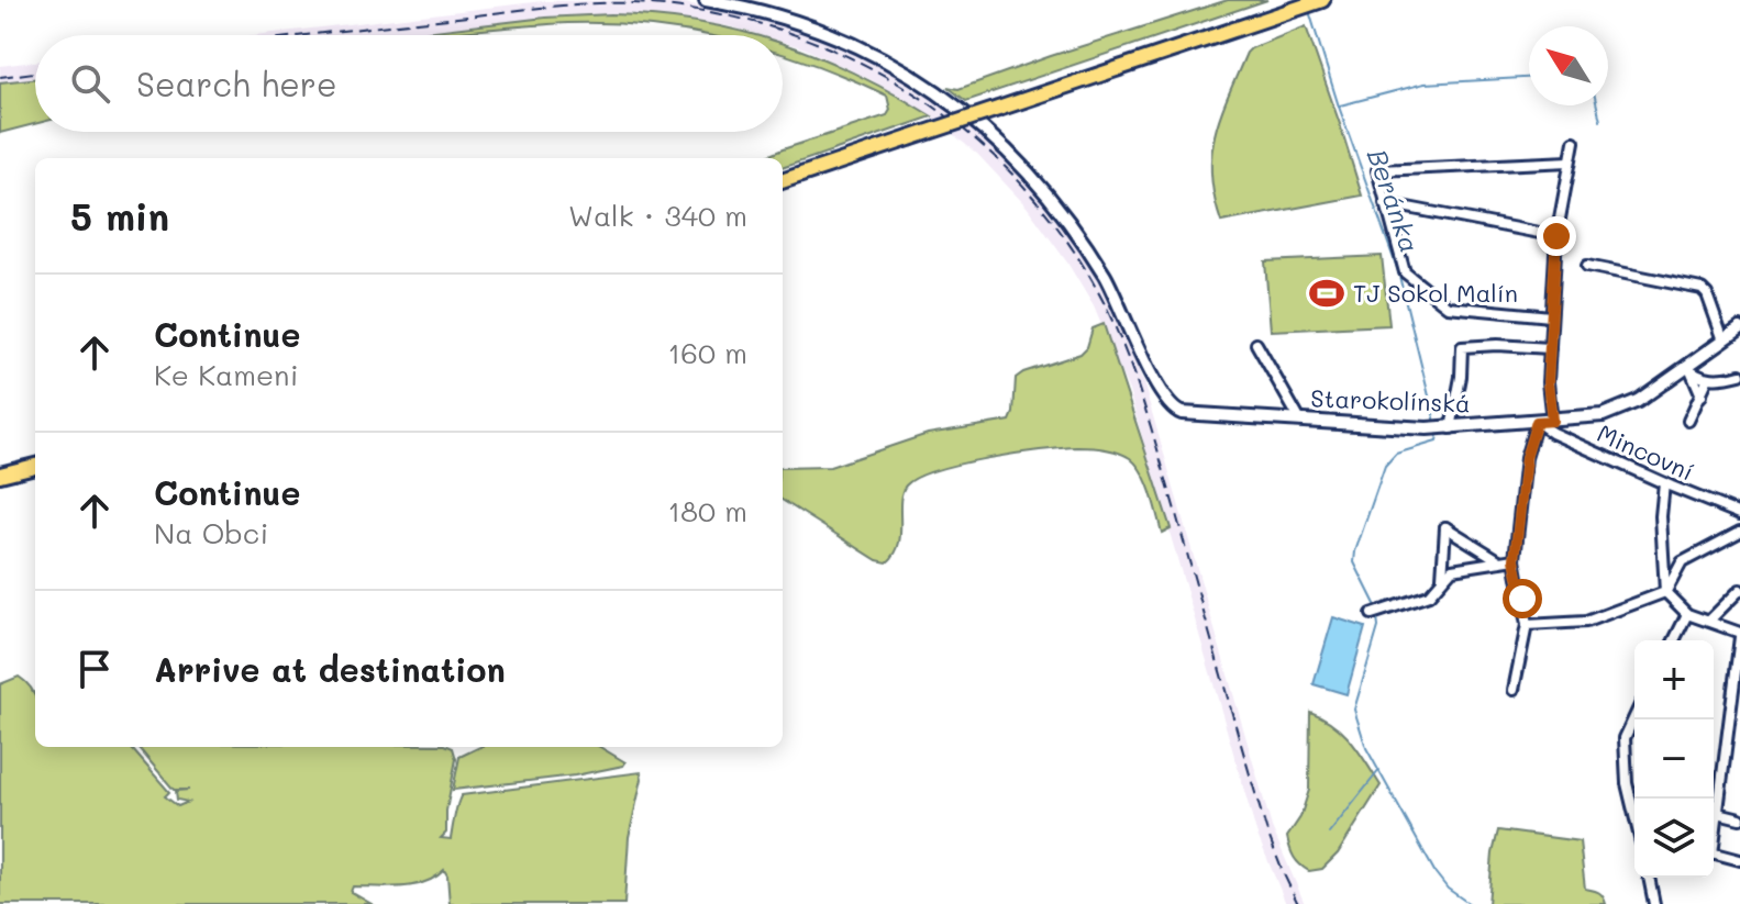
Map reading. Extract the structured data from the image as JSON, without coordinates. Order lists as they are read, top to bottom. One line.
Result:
{"streets":{"street":["Starokolínská","Mincovní"]},"crossings":[["Starokolínská","Mincovní"]],"water":["Beránka"],"places":{"sports":["TJ Sokol Malín"]},"north":"top left","page":{"search":"Search here","heading":["5 min","Walk · 340 m"],"list":[["Continue","Ke Kameni","160 m"],["Continue","Na Obci","180 m"],"Arrive at destination"],"map_buttons":["+","−"]}}
